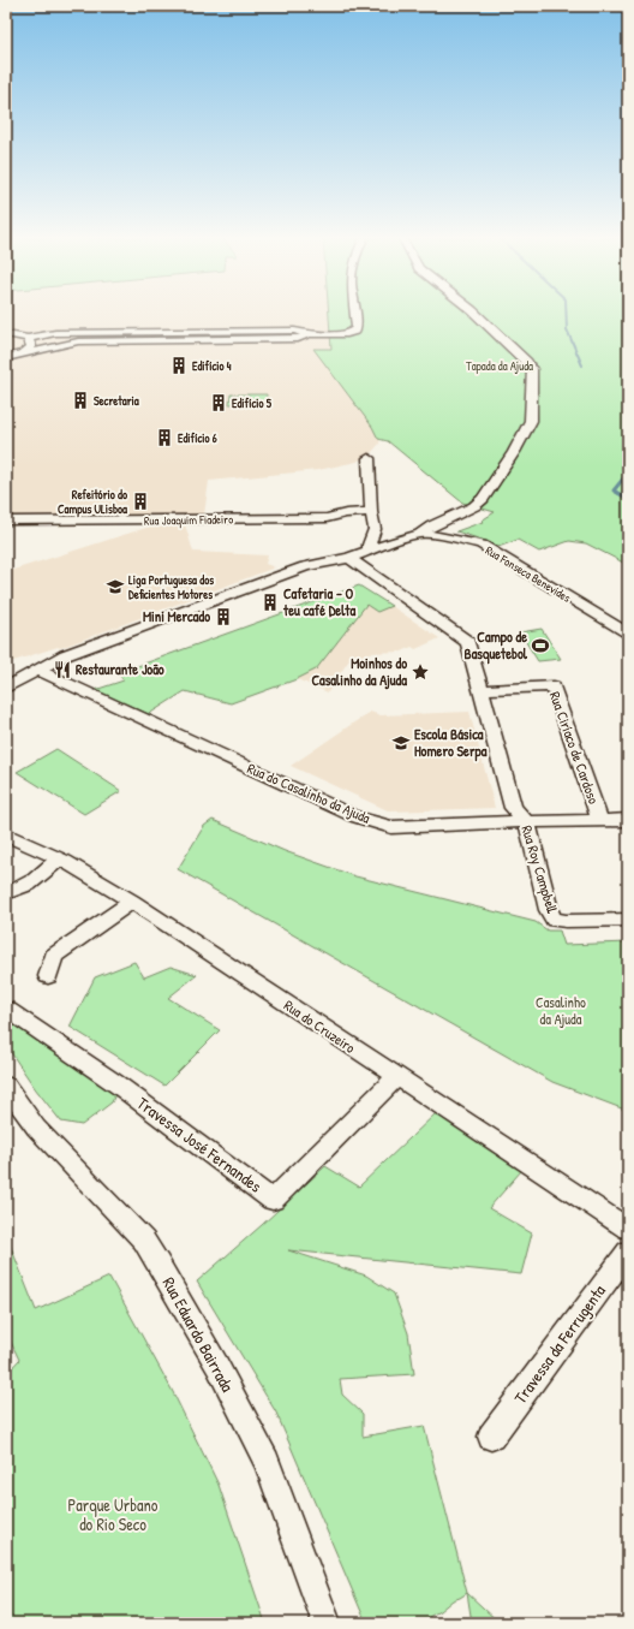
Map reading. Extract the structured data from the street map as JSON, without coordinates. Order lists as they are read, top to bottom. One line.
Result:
{"streets":{"street":["Rua Joaquim Fiadeiro","Rua Fonseca Benevides","Rua Ciríaco de Cardoso","Rua do Casalinho da Ajuda","Rua Roy Campbell","Rua do Cruzeiro","Travessa José Fernandes","Rua Eduardo Bairrada","Travessa da Ferrugenta"]},"crossings":[["Rua Ciríaco de Cardoso","Rua do Casalinho da Ajuda"],["Rua Ciríaco de Cardoso","Rua Roy Campbell"],["Rua do Casalinho da Ajuda","Rua Roy Campbell"],["Rua do Cruzeiro","Travessa José Fernandes"]],"parks":["Tapada da Ajuda","Casalinho da Ajuda","Parque Urbano do Rio Seco"],"places":{"building":["Edifício 4","Secretaria","Edifício 5","Edifício 6","Refeitório do Campus ULisboa","Cafetaria - O teu café Delta","Mini Mercado"],"school or university":["Liga Portuguesa dos Deficientes Motores","Escola Básica Homero Serpa"],"sports":["Campo de Basquetebol"],"restaurant":["Restaurante João"],"place":["Moinhos do Casalinho da Ajuda"]}}
